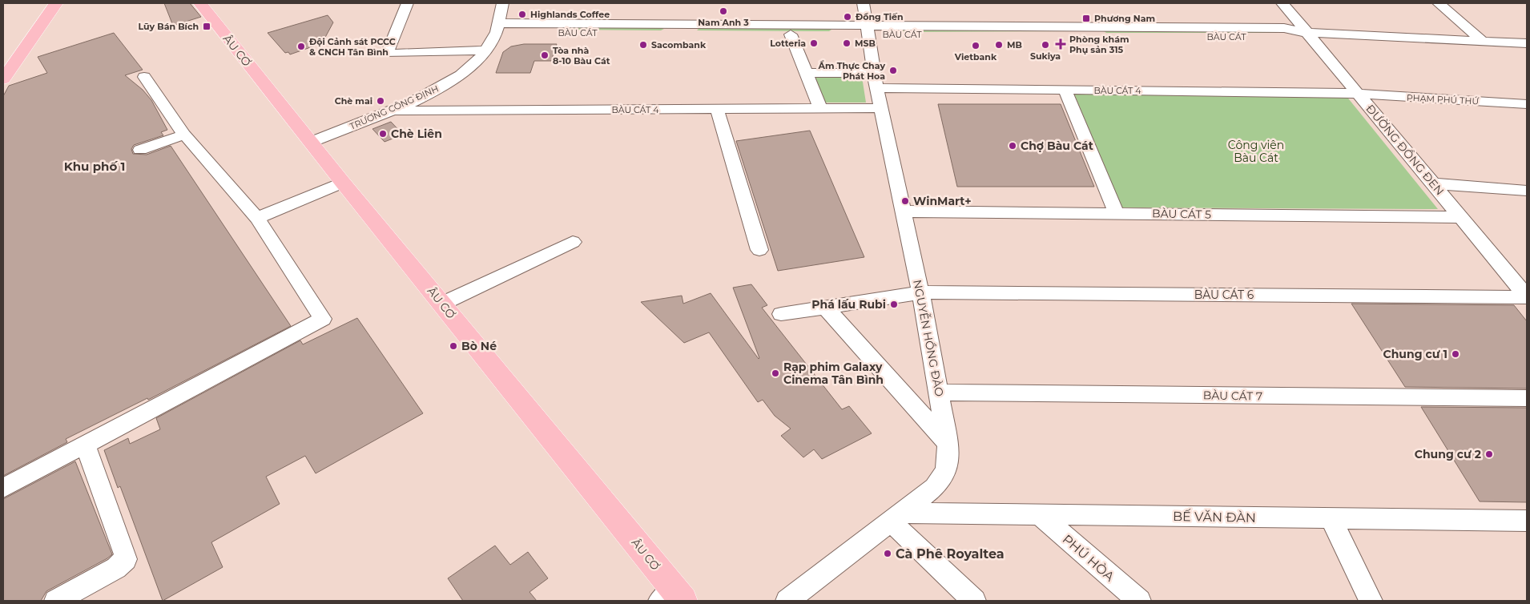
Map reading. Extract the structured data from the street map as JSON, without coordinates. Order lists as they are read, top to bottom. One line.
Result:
{"streets":{"main road":["ÂU CƠ"],"street":["BÀU CÁT","BÀU CÁT 4","PHẠM PHÚ THỨ","TRƯƠNG CÔNG ĐỊNH","ĐƯỜNG ĐỒNG ĐEN","BÀU CÁT 5","BÀU CÁT 6","NGUYỄN HỒNG ĐÀO","BÀU CÁT 7","BẾ VĂN ĐÀN","PHÚ HÒA"]},"crossings":[["BÀU CÁT","TRƯƠNG CÔNG ĐỊNH"],["BÀU CÁT","ĐƯỜNG ĐỒNG ĐEN"],["BÀU CÁT","NGUYỄN HỒNG ĐÀO"],["ÂU CƠ","TRƯƠNG CÔNG ĐỊNH"],["BÀU CÁT 4","PHẠM PHÚ THỨ"],["BÀU CÁT 4","TRƯƠNG CÔNG ĐỊNH"],["BÀU CÁT 4","ĐƯỜNG ĐỒNG ĐEN"],["BÀU CÁT 4","NGUYỄN HỒNG ĐÀO"],["PHẠM PHÚ THỨ","ĐƯỜNG ĐỒNG ĐEN"],["ĐƯỜNG ĐỒNG ĐEN","BÀU CÁT 5"],["ĐƯỜNG ĐỒNG ĐEN","BÀU CÁT 6"],["BÀU CÁT 5","NGUYỄN HỒNG ĐÀO"],["BÀU CÁT 6","NGUYỄN HỒNG ĐÀO"],["NGUYỄN HỒNG ĐÀO","BÀU CÁT 7"],["NGUYỄN HỒNG ĐÀO","BẾ VĂN ĐÀN"],["BẾ VĂN ĐÀN","PHÚ HÒA"]],"districts":["Khu phố 1"],"parks":["Công viên Bàu Cát"],"places":{"other":["Nam Anh 3","Highlands Coffee","Đồng Tiến","Lotteria","MSB","Sacombank","MB","Sukiya","Vietbank","Đội Cảnh sát PCCC & CNCH Tân Bình","Tòa nhà 8-10 Bàu Cát","Ẩm Thực Chay Phát Hoa","Chè mai","Chè Liên","Chợ Bàu Cát","WinMart+","Phá lấu Rubi","Bò Né","Chung cư 1","Rạp phim Galaxy Cinema Tân Bình","Chung cư 2","Cà Phê Royaltea"],"transit":["Phương Nam","Lũy Bán Bích"],"health":["Phòng khám Phụ sản 315"]}}
